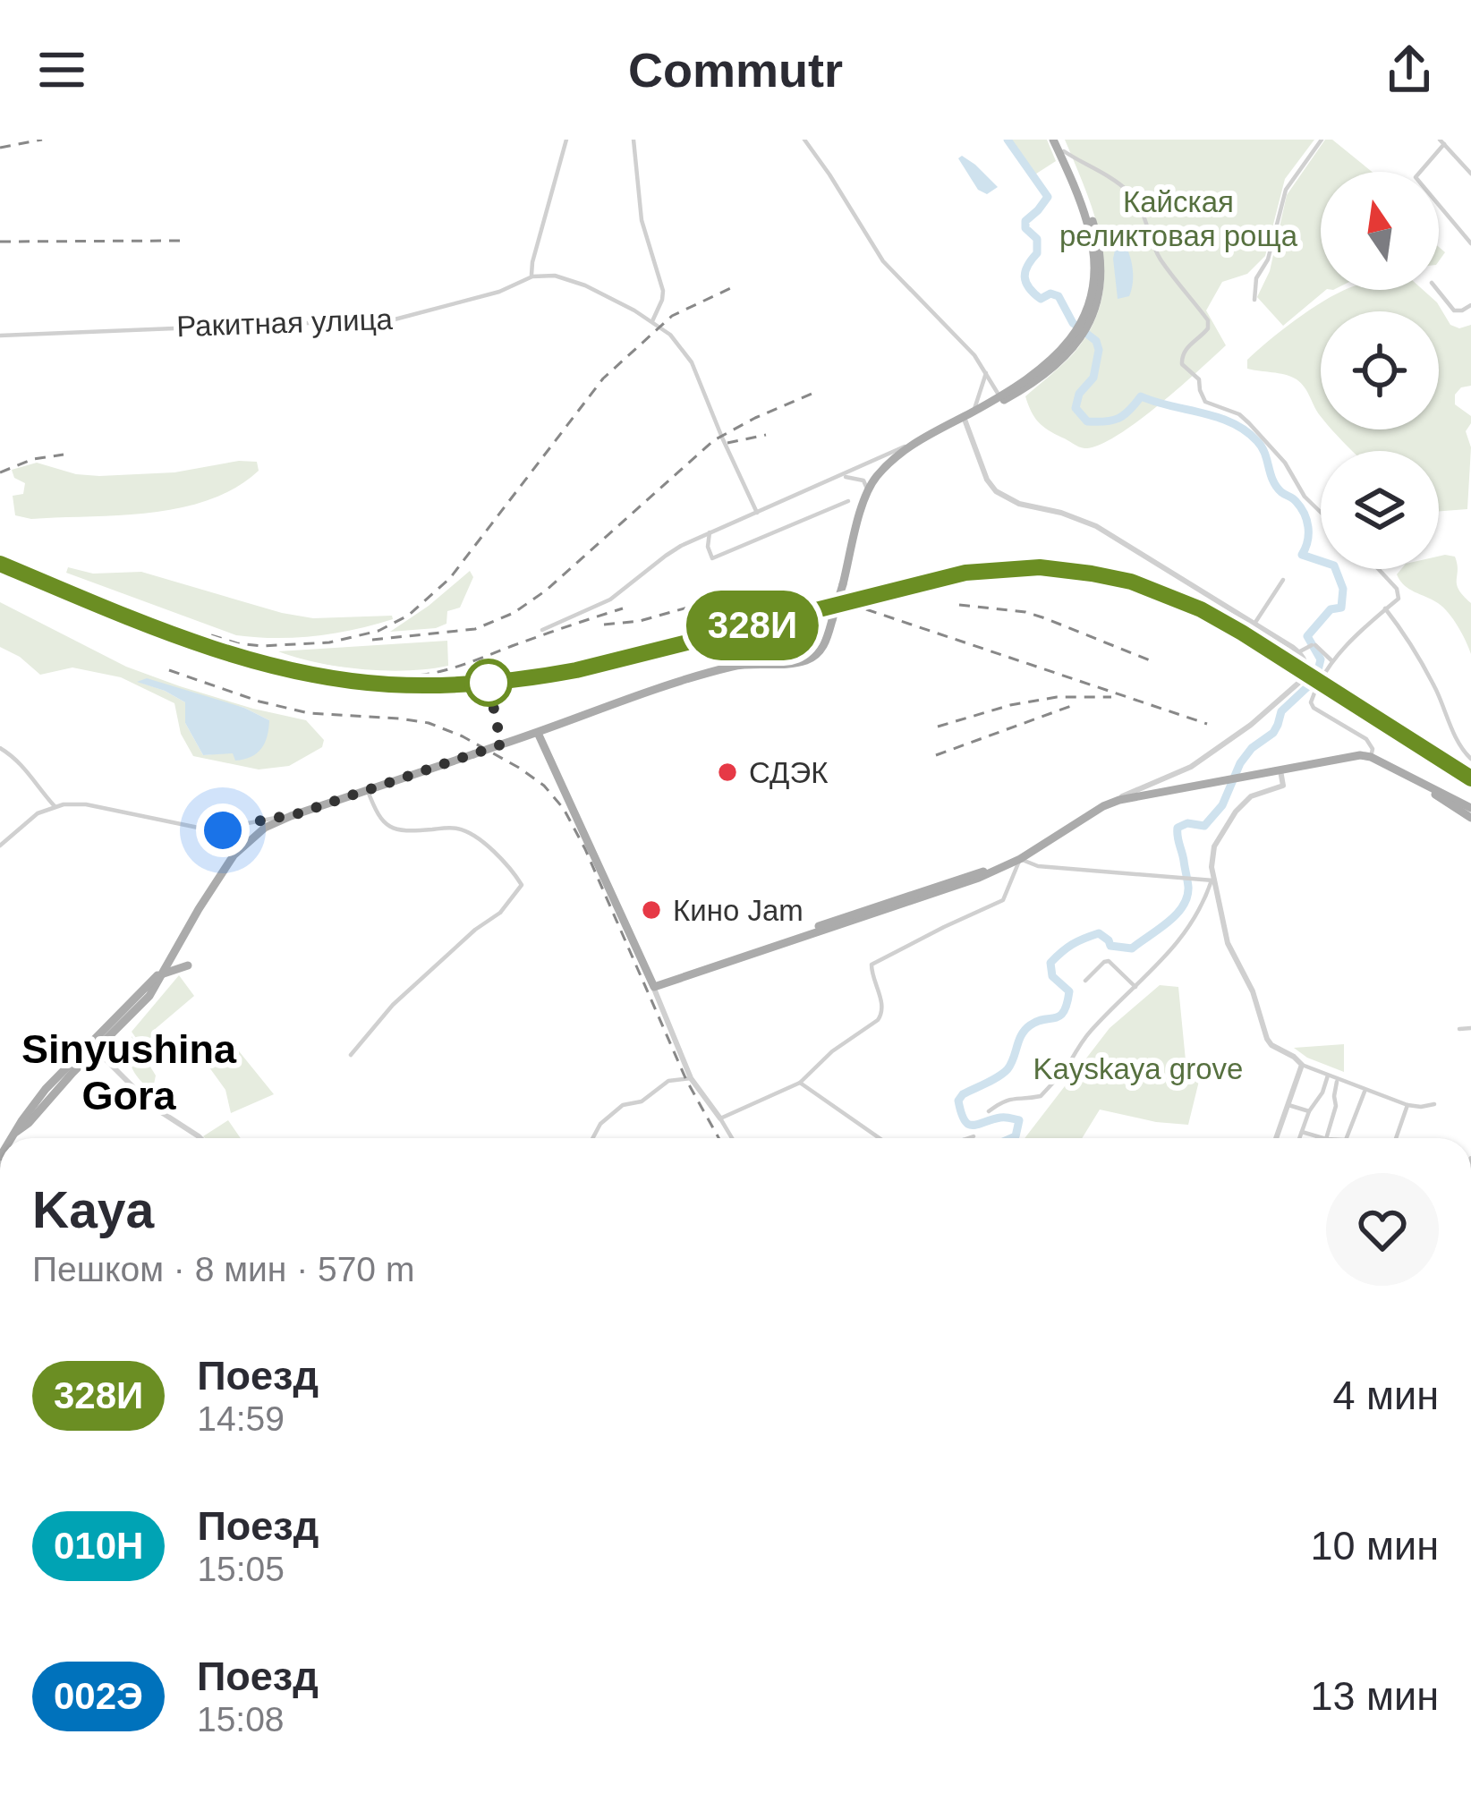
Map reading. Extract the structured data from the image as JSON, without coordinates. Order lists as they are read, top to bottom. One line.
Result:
{"streets":{"street":["Ракитная улица"]},"districts":["Sinyushina Gora"],"parks":["Кайская реликтовая роща","Kayskaya grove"],"places":["СДЭК","Кино Jam"],"north":"top","page":{"header":"Commutr","on_map":"328И","heading":["Kaya","Пешком · 8 мин · 570 m"],"list":[{"mark":"328И","name":"Поезд","note":"14:59","value":"4 мин"},{"mark":"010Н","name":"Поезд","note":"15:05","value":"10 мин"},{"mark":"002Э","name":"Поезд","note":"15:08","value":"13 мин"}]}}
